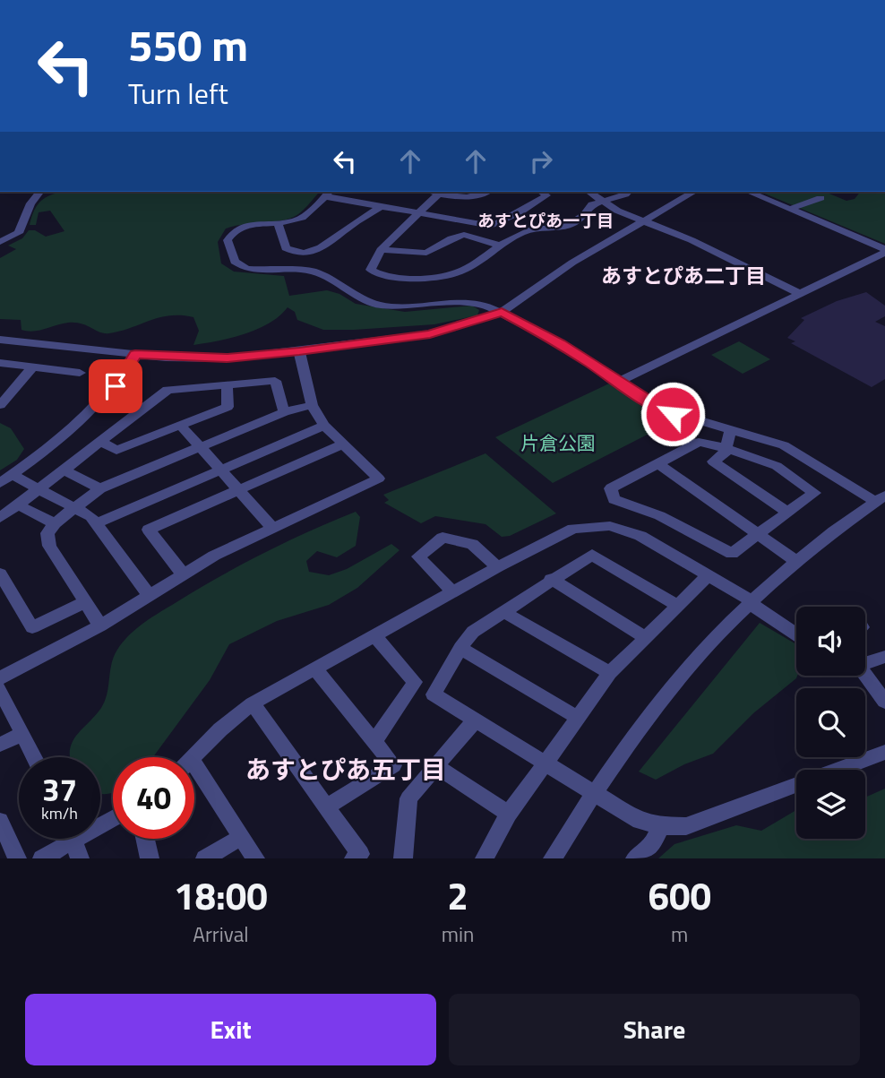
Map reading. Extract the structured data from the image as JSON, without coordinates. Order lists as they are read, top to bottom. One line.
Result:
{"districts":["あすとぴあ一丁目","あすとぴあ二丁目","あすとぴあ五丁目"],"parks":["片倉公園"],"page":{"turn":["550 m","Turn left"],"speed":"37 km/h","limit":"40","eta":["18:00","Arrival","2","min","600","m"],"buttons":["Exit","Share"]}}
